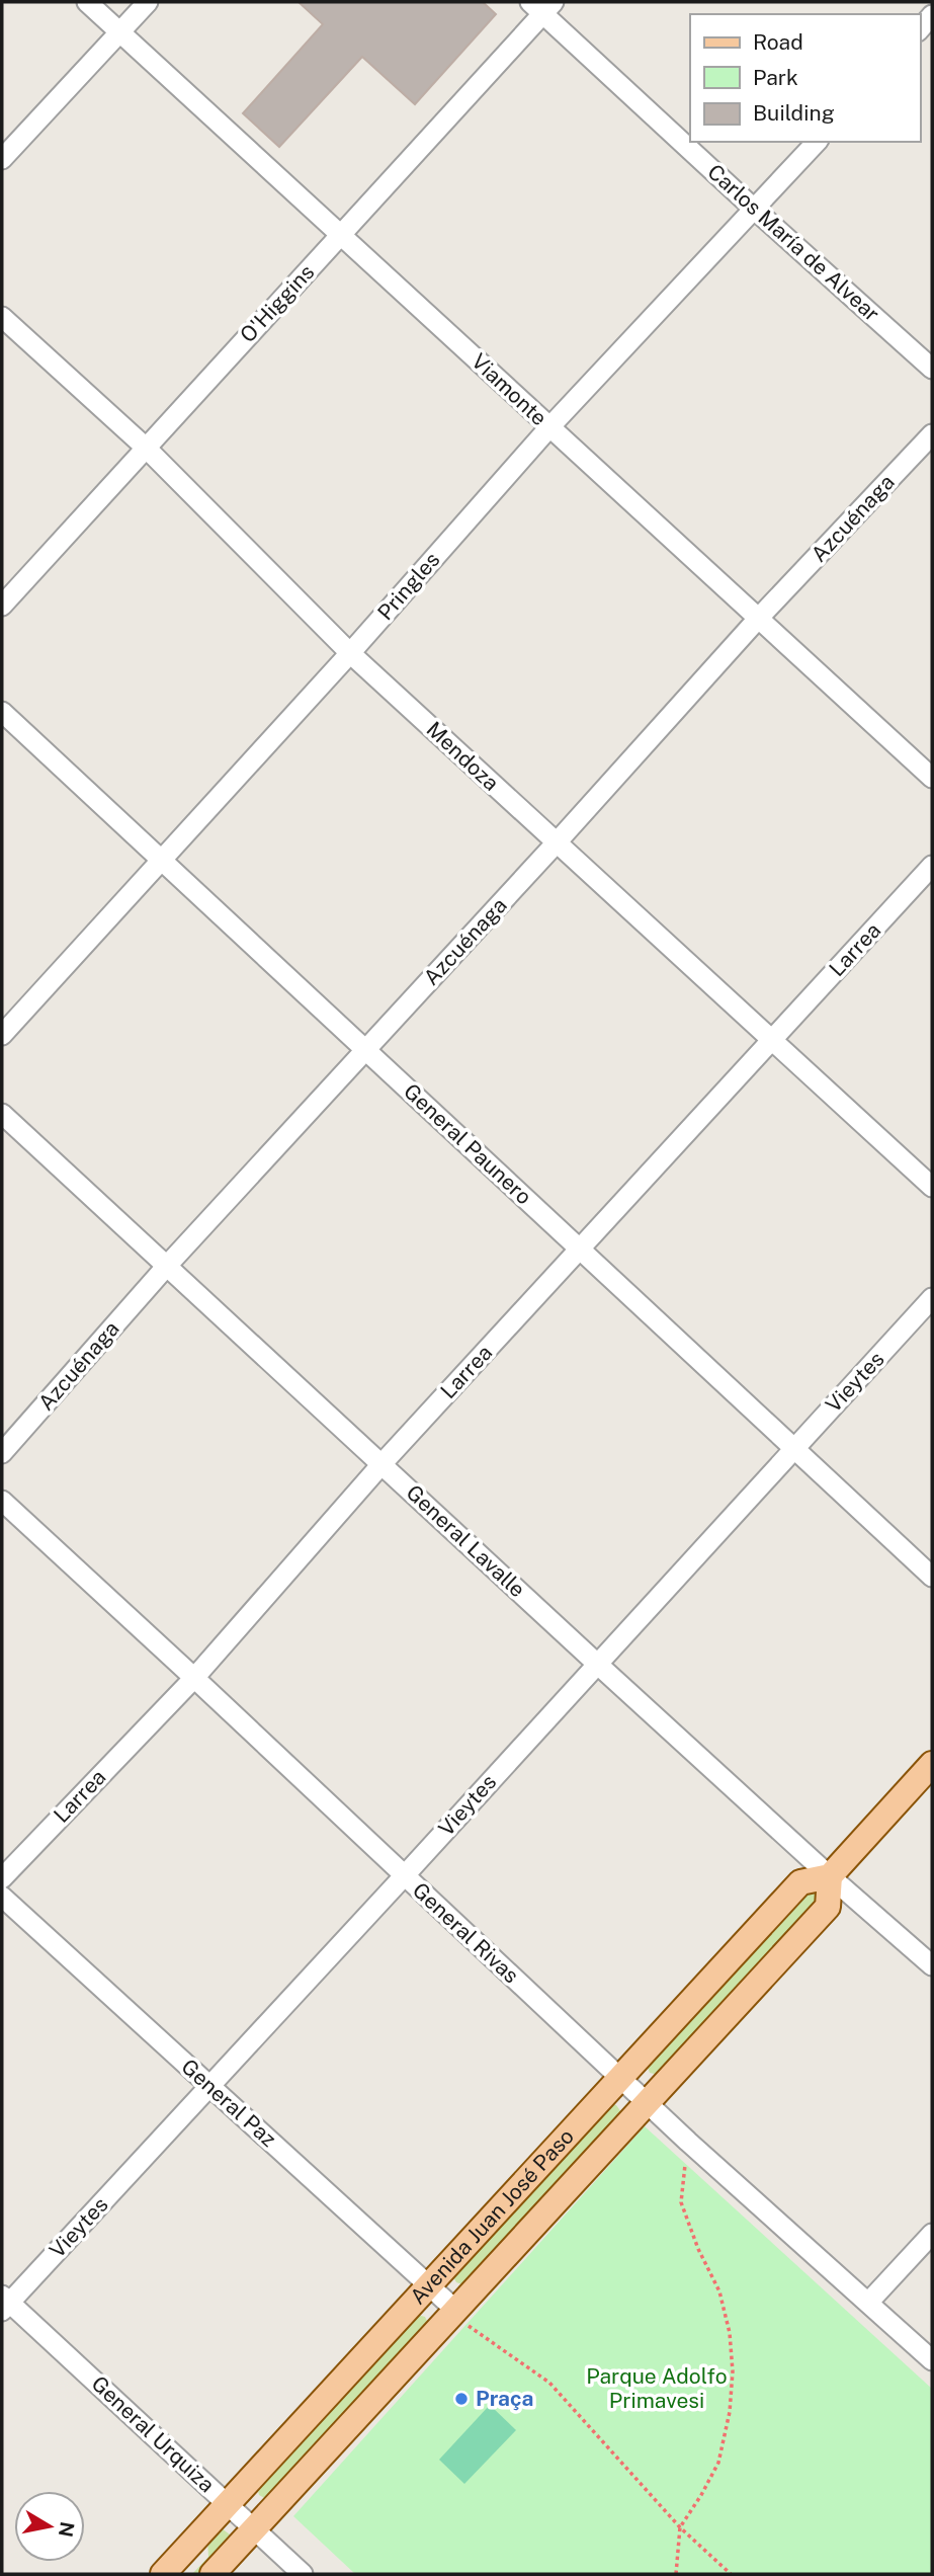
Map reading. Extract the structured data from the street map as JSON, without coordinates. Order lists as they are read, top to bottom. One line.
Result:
{"streets":{"main road":["Avenida Juan José Paso"],"street":["Carlos María de Alvear","O'Higgins","Viamonte","Azcuénaga","Pringles","Mendoza","Larrea","General Paunero","Vieytes","General Lavalle","General Rivas","General Paz","General Urquiza"]},"crossings":[["Carlos María de Alvear","O'Higgins"],["Carlos María de Alvear","Pringles"],["O'Higgins","Viamonte"],["O'Higgins","Mendoza"],["Viamonte","Azcuénaga"],["Viamonte","Pringles"],["Azcuénaga","Mendoza"],["Azcuénaga","General Paunero"],["Azcuénaga","General Lavalle"],["Pringles","Mendoza"],["Pringles","General Paunero"],["Mendoza","Larrea"],["Larrea","General Paunero"],["Larrea","General Lavalle"],["Larrea","General Rivas"],["General Paunero","Vieytes"],["Vieytes","General Lavalle"],["Vieytes","General Rivas"],["Vieytes","General Paz"],["Vieytes","General Urquiza"],["General Lavalle","Avenida Juan José Paso"],["General Rivas","Avenida Juan José Paso"],["General Paz","Avenida Juan José Paso"],["Avenida Juan José Paso","General Urquiza"]],"parks":["Parque Adolfo Primavesi"],"places":["Praça"],"legend":["Road","Park","Building"],"north":"right"}
